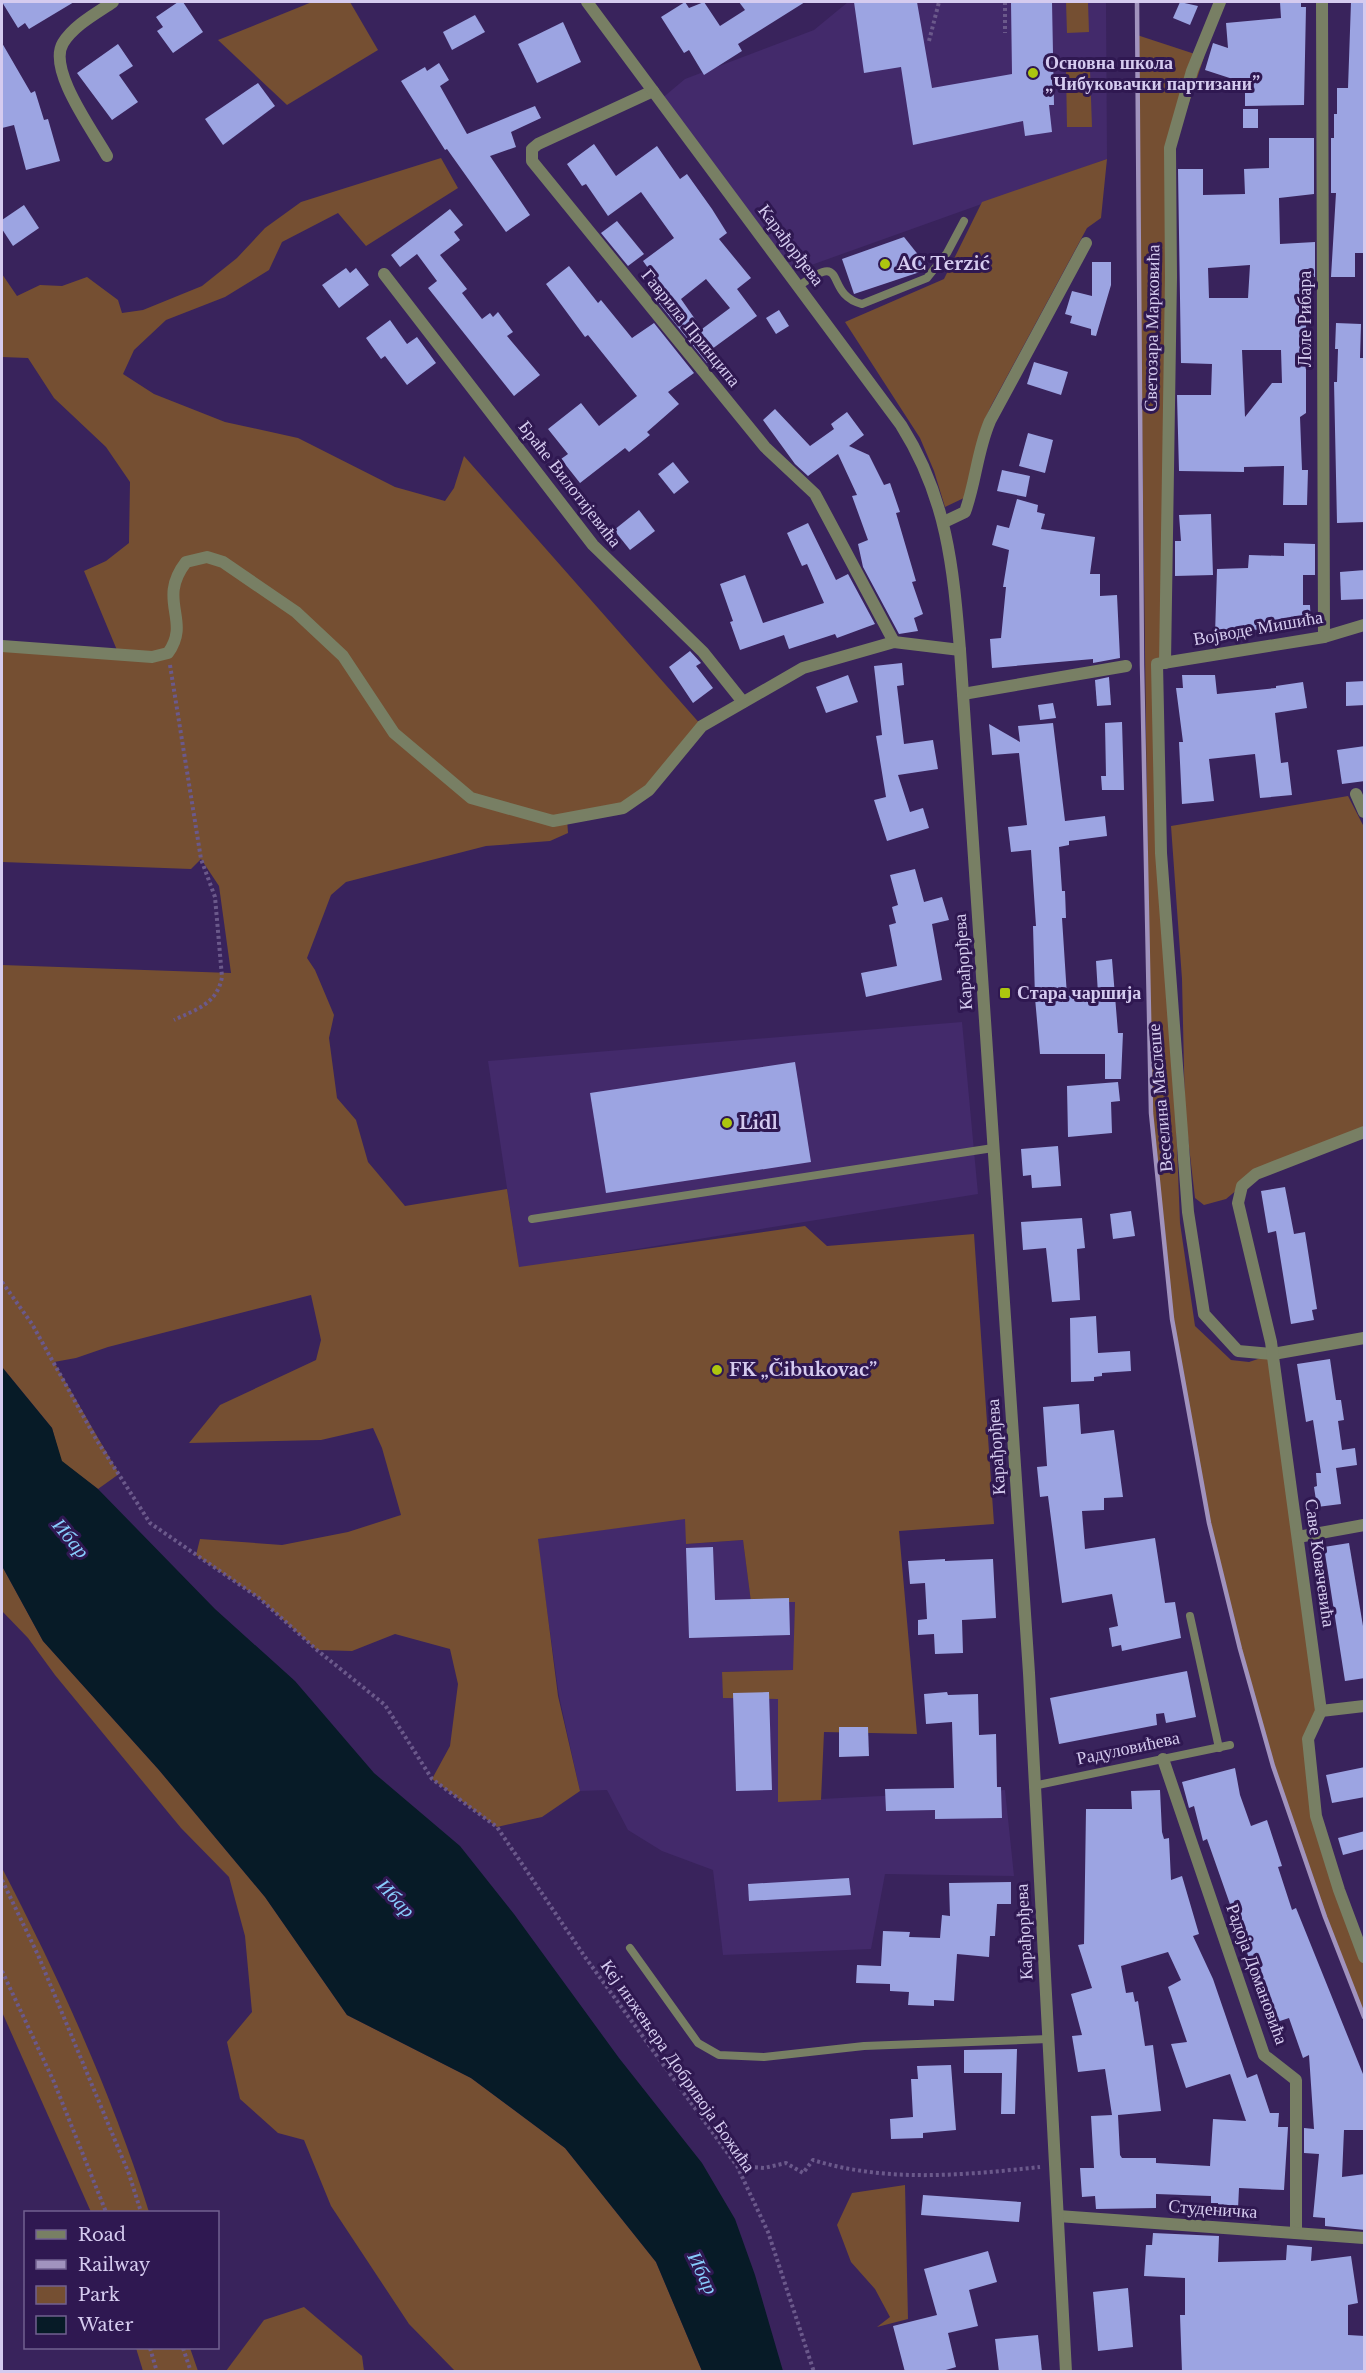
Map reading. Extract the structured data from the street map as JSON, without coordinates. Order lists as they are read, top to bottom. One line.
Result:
{"streets":{"street":["Карађорђева","Лоле Рибара","Гаврила Принципа","Светозара Марковића","Браће Вилотијевића","Војводе Мишића","Веселина Маслеше","Саве Ковачевића","Радоја Домановића","Студеничка"],"lane":["Радуловићева"],"path":["Кеј инжењера Добривоја Божића"]},"crossings":[["Карађорђева","Гаврила Принципа"],["Карађорђева","Радуловићева"],["Карађорђева","Студеничка"],["Лоле Рибара","Војводе Мишића"],["Светозара Марковића","Војводе Мишића"],["Светозара Марковића","Веселина Маслеше"],["Војводе Мишића","Веселина Маслеше"],["Веселина Маслеше","Саве Ковачевића"],["Радуловићева","Радоја Домановића"],["Радоја Домановића","Студеничка"]],"water":["Ибар"],"places":{"other":["Основна школа „Чибуковачки партизани”","AC Terzić","Lidl","FK „Čibukovac”"],"transit":["Стара чаршија"]},"legend":["Road","Railway","Park","Water"]}
